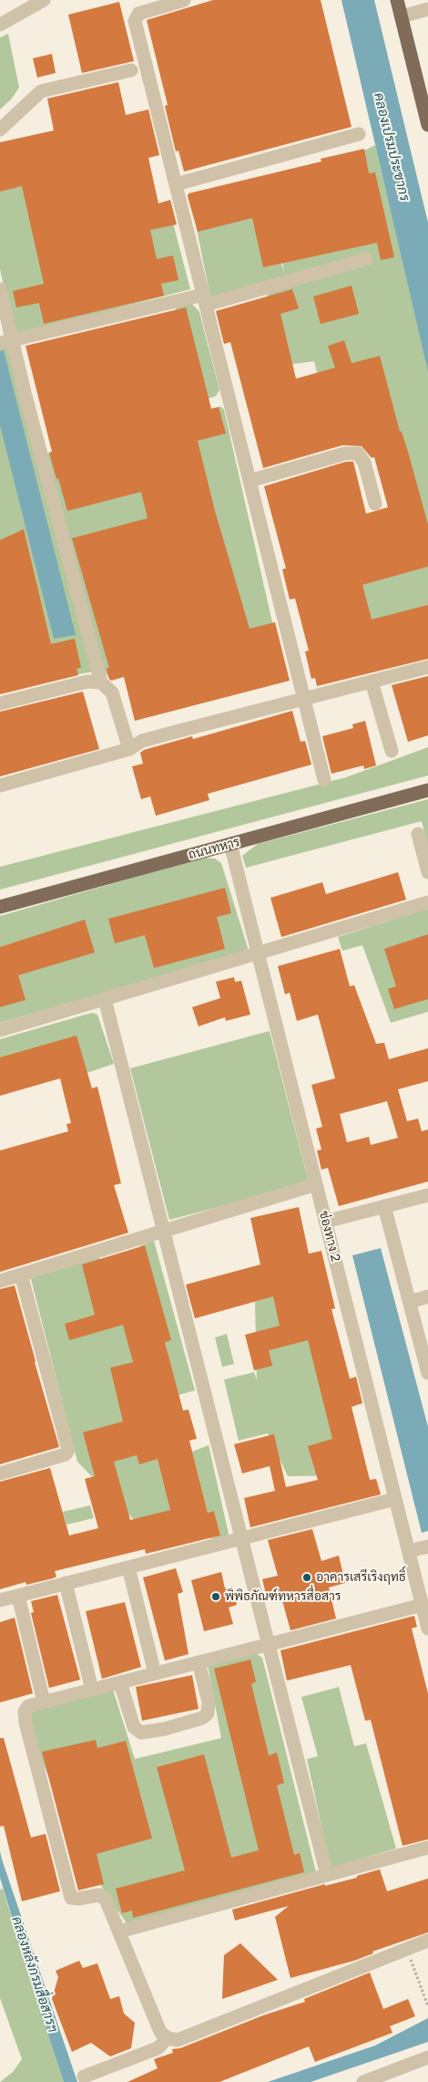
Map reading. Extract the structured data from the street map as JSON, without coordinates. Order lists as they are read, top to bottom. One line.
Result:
{"streets":{"main road":["ถนนทหาร"],"street":["ช่องทาง 2"]},"crossings":[["ถนนทหาร","ช่องทาง 2"]],"water":["คลองเปรมประชากร","คลองหลังกรมสื่อสารฯ"],"places":["อาคารเสรีเริงฤทธิ์","พิพิธภัณฑ์ทหารสื่อสาร"]}
